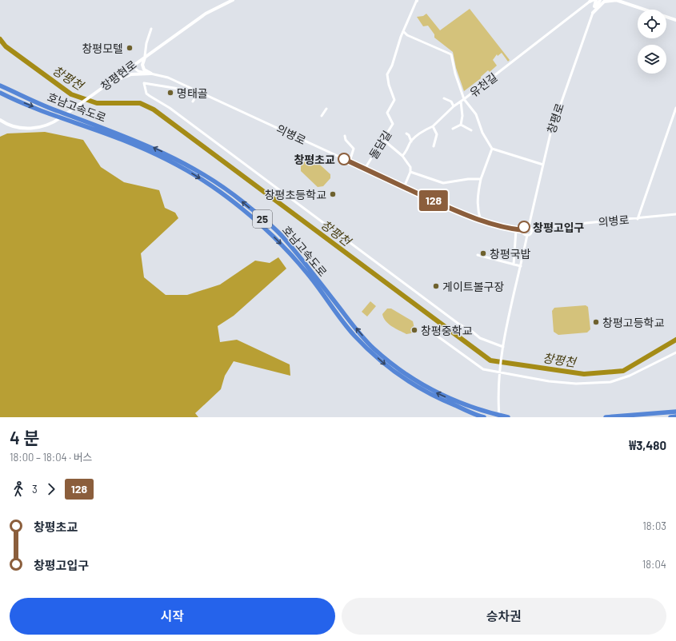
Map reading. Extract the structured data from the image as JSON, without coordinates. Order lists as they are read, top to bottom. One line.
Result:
{"streets":{"highway":["호남고속도로","25"],"main road":["창평현로"],"street":["유천길","창평로","의병로","돌담길"]},"crossings":[["창평현로","의병로"],["창평로","의병로"],["의병로","돌담길"]],"water":["창평천"],"places":["창평모텔","명태골","창평초교","창평초등학교","창평고입구","창평국밥","게이트볼구장","창평고등학교","창평중학교"],"lines":["bus line 128"],"page":{"on_map":"128","heading":["4 분","18:00 – 18:04 · 버스","₩3,480"],"legs":["3","128"],"list":[{"name":"창평초교","value":"18:03"},{"name":"창평고입구","value":"18:04"}],"buttons":["시작","승차권"]}}
